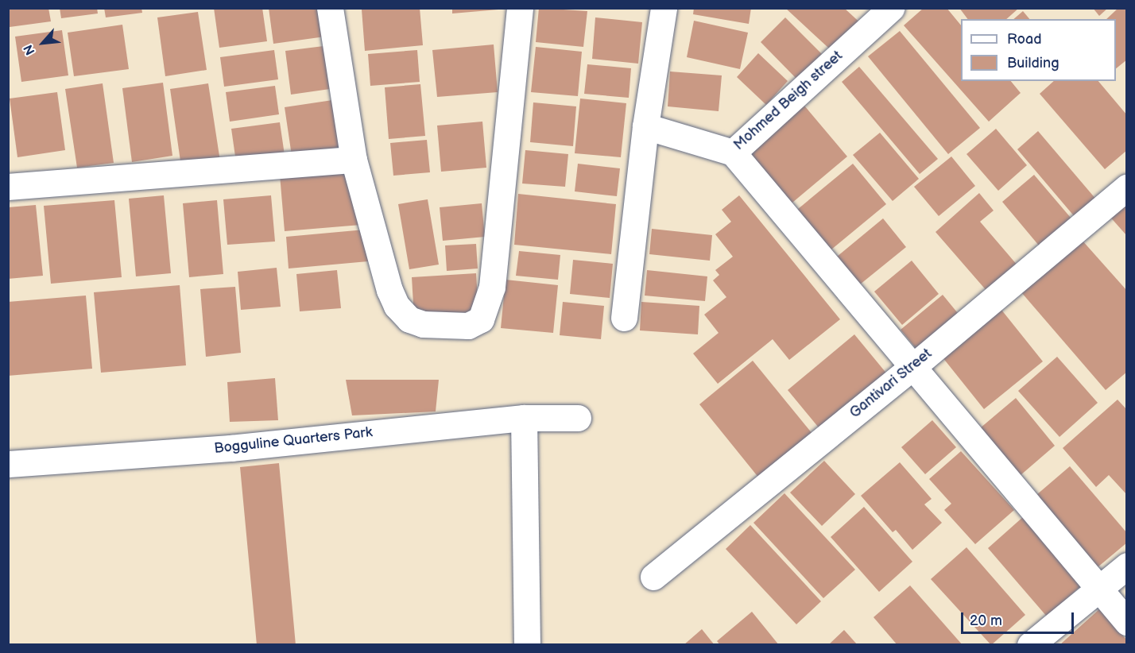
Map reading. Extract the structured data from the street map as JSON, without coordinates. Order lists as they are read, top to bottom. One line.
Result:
{"streets":{"street":["Mohmed Beigh street","Gantivari Street","Bogguline Quarters Park"]},"legend":["Road","Building"],"scale_bar":"20 m","north":"bottom left"}
